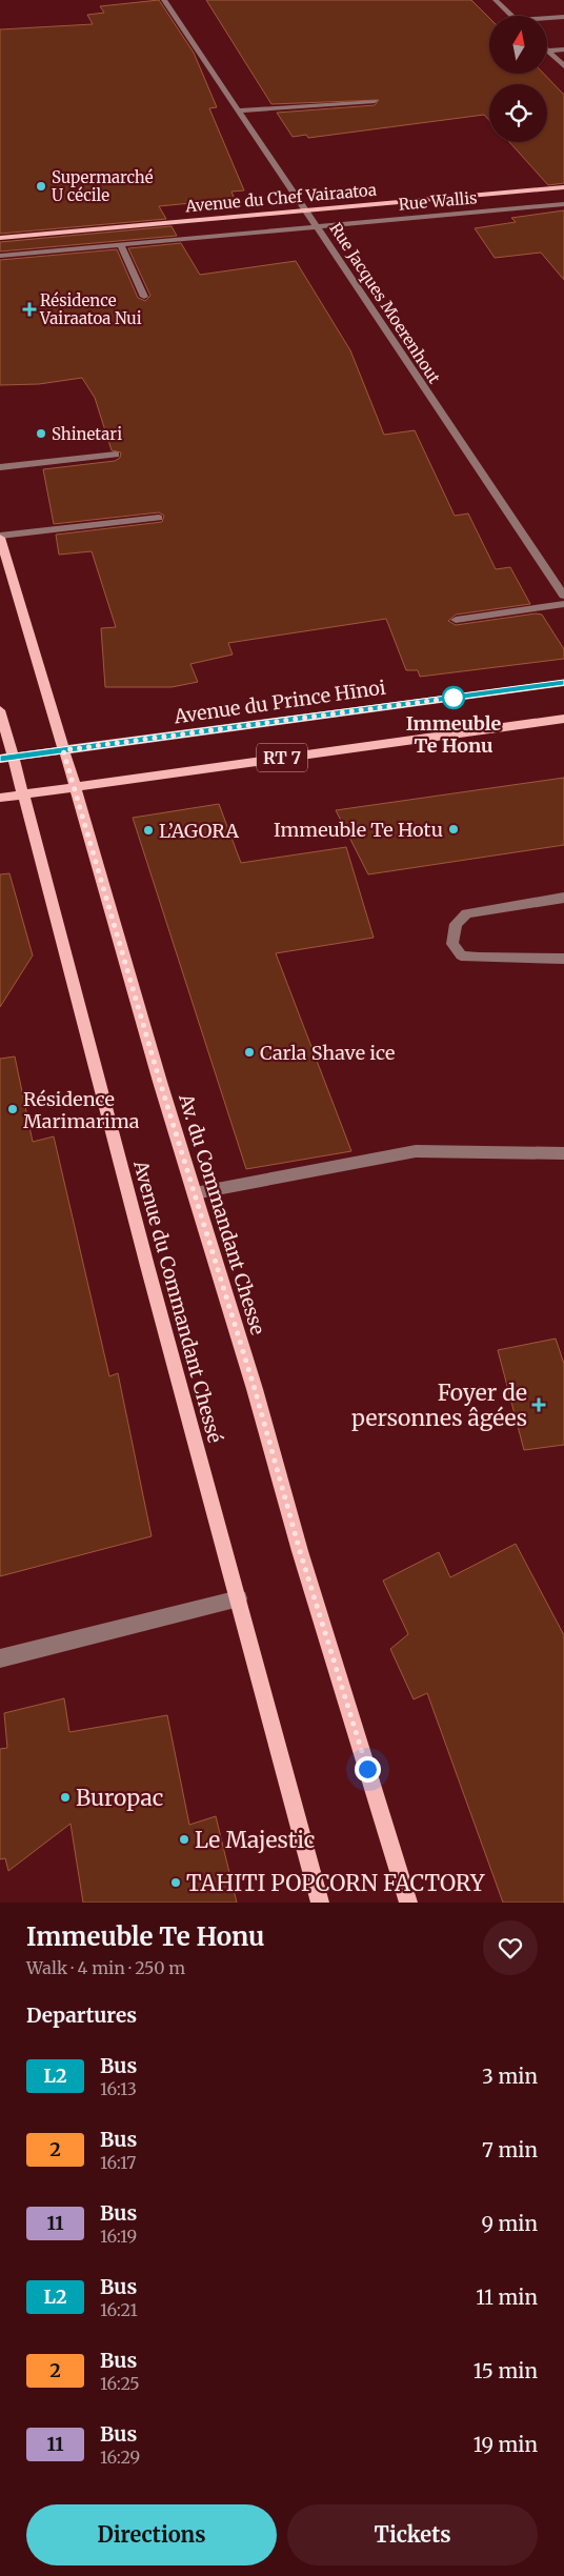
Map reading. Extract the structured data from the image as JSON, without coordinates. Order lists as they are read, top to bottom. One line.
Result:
{"streets":{"main road":["Avenue du Chef Vairaatoa","Avenue du Prince Hīnoi","RT 7","Av. du Commandant Chesse","Avenue du Commandant Chessé"],"street":["Rue Wallis","Rue Jacques Moerenhout"]},"crossings":[["Avenue du Chef Vairaatoa","Rue Jacques Moerenhout"],["Rue Wallis","Rue Jacques Moerenhout"],["Avenue du Prince Hīnoi","Av. du Commandant Chesse"],["Avenue du Prince Hīnoi","Avenue du Commandant Chessé"],["RT 7","Av. du Commandant Chesse"],["RT 7","Avenue du Commandant Chessé"]],"places":{"other":["Supermarché U cécile","Shinetari","Immeuble Te Honu","Immeuble Te Hotu","L’AGORA","Carla Shave ice","Résidence Marimarima","Buropac","Le Majestic","TAHITI POPCORN FACTORY"],"health":["Résidence Vairaatoa Nui","Foyer de personnes âgées"]},"lines":["bus line L2"],"north":"top","page":{"heading":[["Immeuble Te Honu","Walk · 4 min · 250 m"],"Departures"],"list":[{"mark":"L2","name":"Bus","note":"16:13","value":"3 min"},{"mark":"2","name":"Bus","note":"16:17","value":"7 min"},{"mark":"11","name":"Bus","note":"16:19","value":"9 min"},{"mark":"L2","name":"Bus","note":"16:21","value":"11 min"},{"mark":"2","name":"Bus","note":"16:25","value":"15 min"},{"mark":"11","name":"Bus","note":"16:29","value":"19 min"}],"buttons":["Directions","Tickets"]}}
